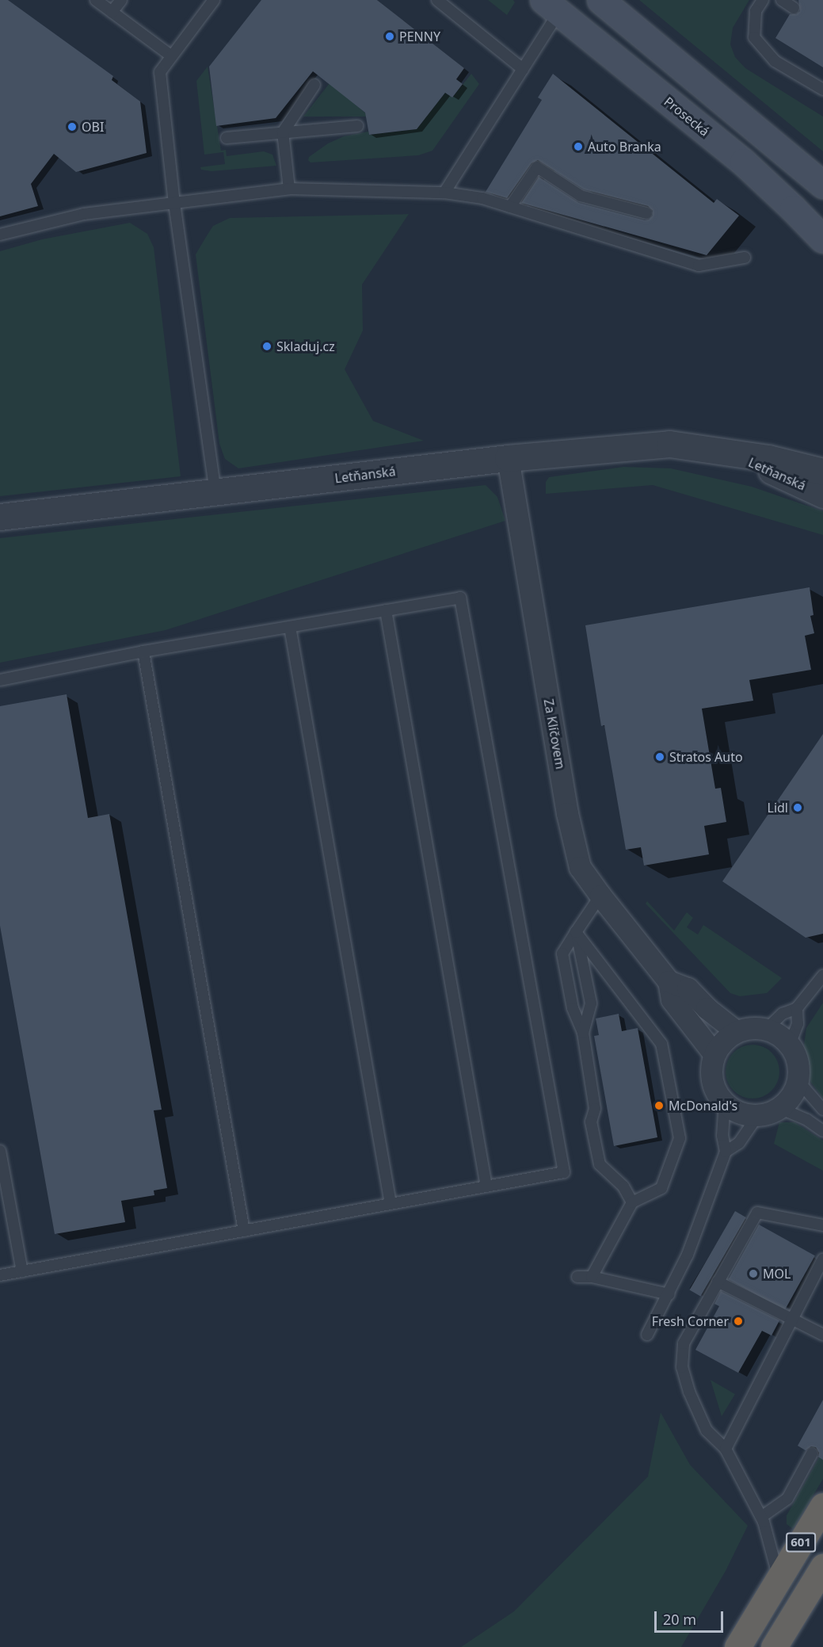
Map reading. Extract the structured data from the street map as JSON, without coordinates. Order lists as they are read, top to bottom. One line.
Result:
{"streets":{"highway":["601"],"main road":["Prosecká"],"street":["Letňanská","Za Klíčovem"]},"crossings":[["Letňanská","Za Klíčovem"]],"places":["PENNY","OBI","Auto Branka","Skladuj.cz","Stratos Auto","Lidl","McDonald's","MOL","Fresh Corner"],"scale_bar":"20 m"}
